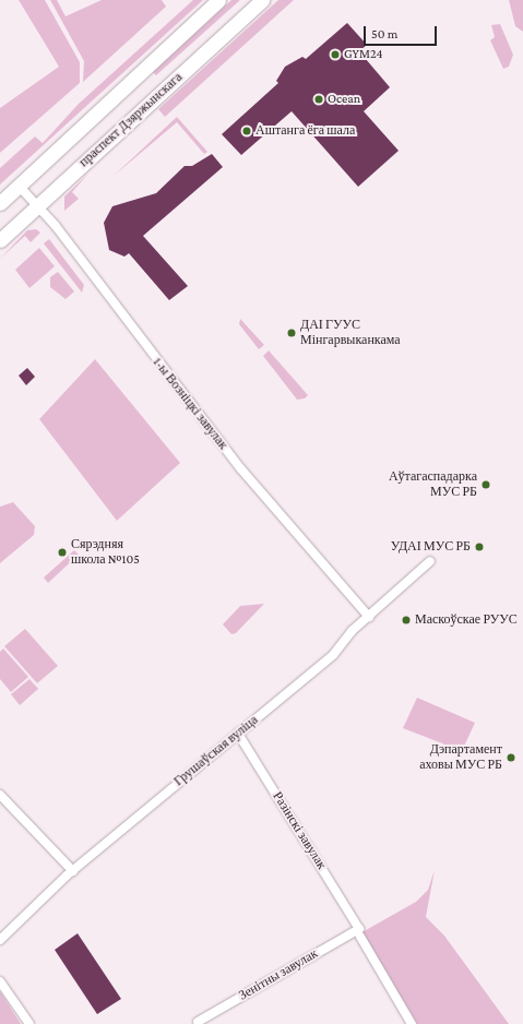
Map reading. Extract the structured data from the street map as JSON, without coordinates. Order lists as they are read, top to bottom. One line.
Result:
{"streets":{"main road":["праспект Дзяржынскага"],"street":["1-ы Возніцкі завулак","Грушаўская вуліца","Разінскі завулак","Зенітны завулак"]},"crossings":[["праспект Дзяржынскага","1-ы Возніцкі завулак"],["1-ы Возніцкі завулак","Грушаўская вуліца"],["Грушаўская вуліца","Разінскі завулак"],["Разінскі завулак","Зенітны завулак"]],"places":["GYM24","Ocean","Аштанга ёга шала","ДАІ ГУУС Мінгарвыканкама","Аўтагаспадарка МУС РБ","УДАІ МУС РБ","Сярэдняя школа №105","Маскоўскае РУУС","Дэпартамент аховы МУС РБ"],"scale_bar":"50 m"}
